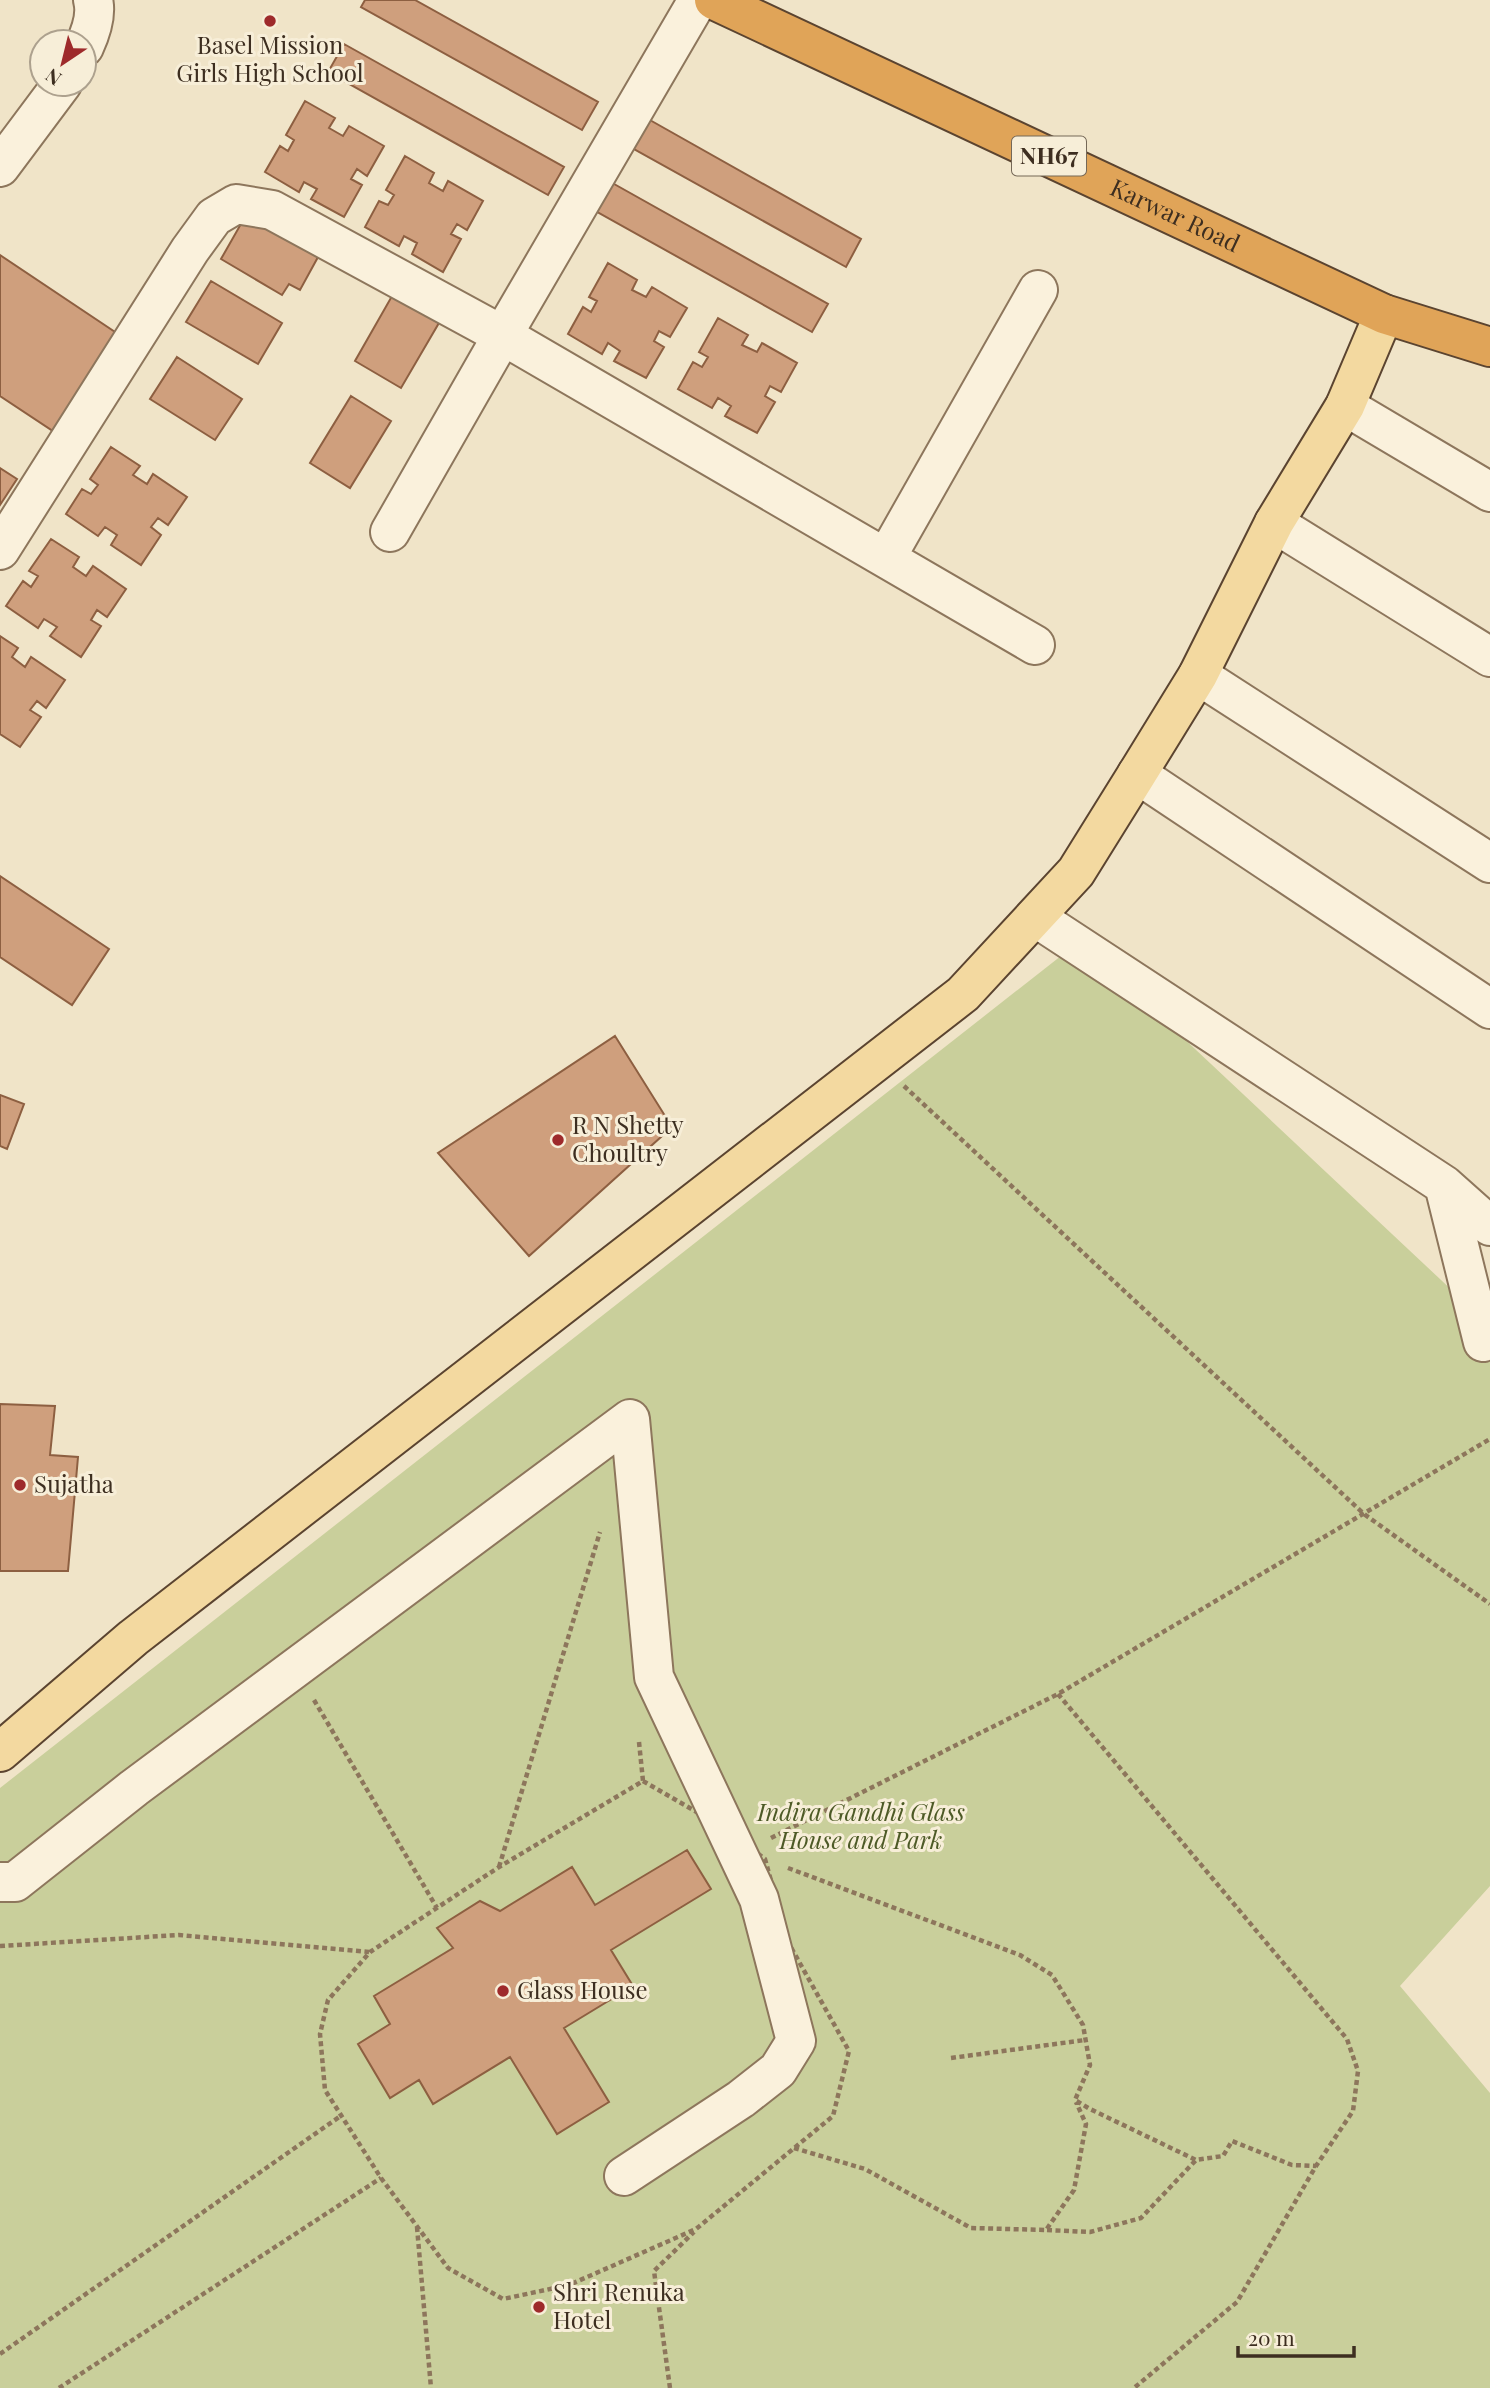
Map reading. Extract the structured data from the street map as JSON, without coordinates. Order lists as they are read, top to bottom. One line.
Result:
{"streets":{"highway":["NH67","Karwar Road"]},"parks":["Indira Gandhi Glass House and Park"],"places":["Basel Mission Girls High School","R N Shetty Choultry","Sujatha","Glass House","Shri Renuka Hotel"],"scale_bar":"20 m","north":"bottom left"}
